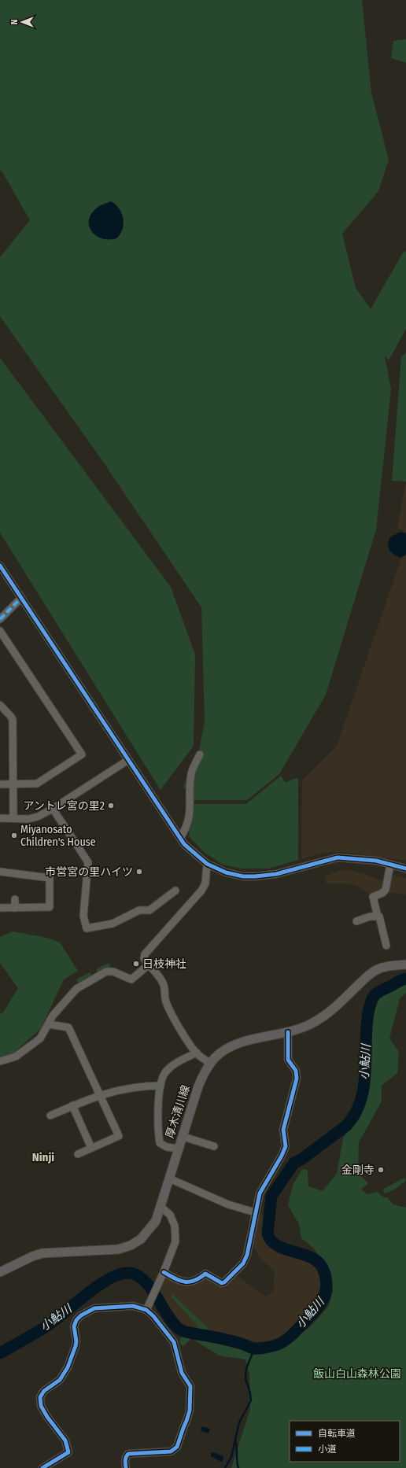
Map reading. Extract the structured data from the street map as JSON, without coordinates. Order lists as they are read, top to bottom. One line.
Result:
{"streets":{"main road":["厚木清川線"]},"districts":["Ninji"],"water":["小鮎川"],"parks":["飯山白山森林公園"],"places":["アントレ宮の里2","Miyanosato Children's House","市営宮の里ハイツ","日枝神社","金剛寺"],"legend":["自転車道","小道"],"north":"left"}
